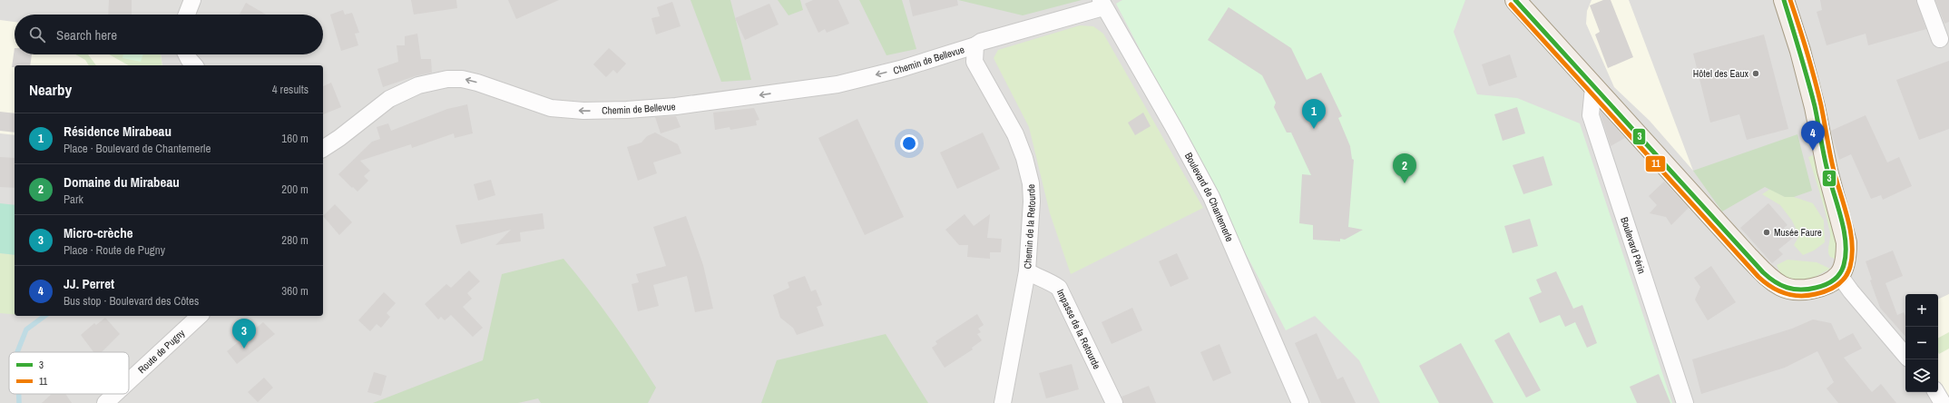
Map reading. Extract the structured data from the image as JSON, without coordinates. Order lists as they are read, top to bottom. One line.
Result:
{"streets":{"street":["Chemin de Bellevue","Boulevard de Chantemerle","Chemin de la Retourde","Boulevard Périn","Impasse de la Retourde","Route de Pugny"]},"crossings":[["Chemin de Bellevue","Chemin de la Retourde"],["Chemin de la Retourde","Impasse de la Retourde"]],"one_way":["Chemin de Bellevue"],"places":["Hôtel des Eaux","Musée Faure"],"lines":["transit line 3","transit line 11"],"legend":["3","11"],"page":{"search":"Search here","heading":["Nearby","4 results"],"pins":["1","4","2","3"],"list":[{"mark":"1","name":"Résidence Mirabeau","note":"Place · Boulevard de Chantemerle","value":"160 m"},{"mark":"2","name":"Domaine du Mirabeau","note":"Park","value":"200 m"},{"mark":"3","name":"Micro-crèche","note":"Place · Route de Pugny","value":"280 m"},{"mark":"4","name":"JJ. Perret","note":"Bus stop · Boulevard des Côtes","value":"360 m"}],"map_buttons":["+","−"]}}
